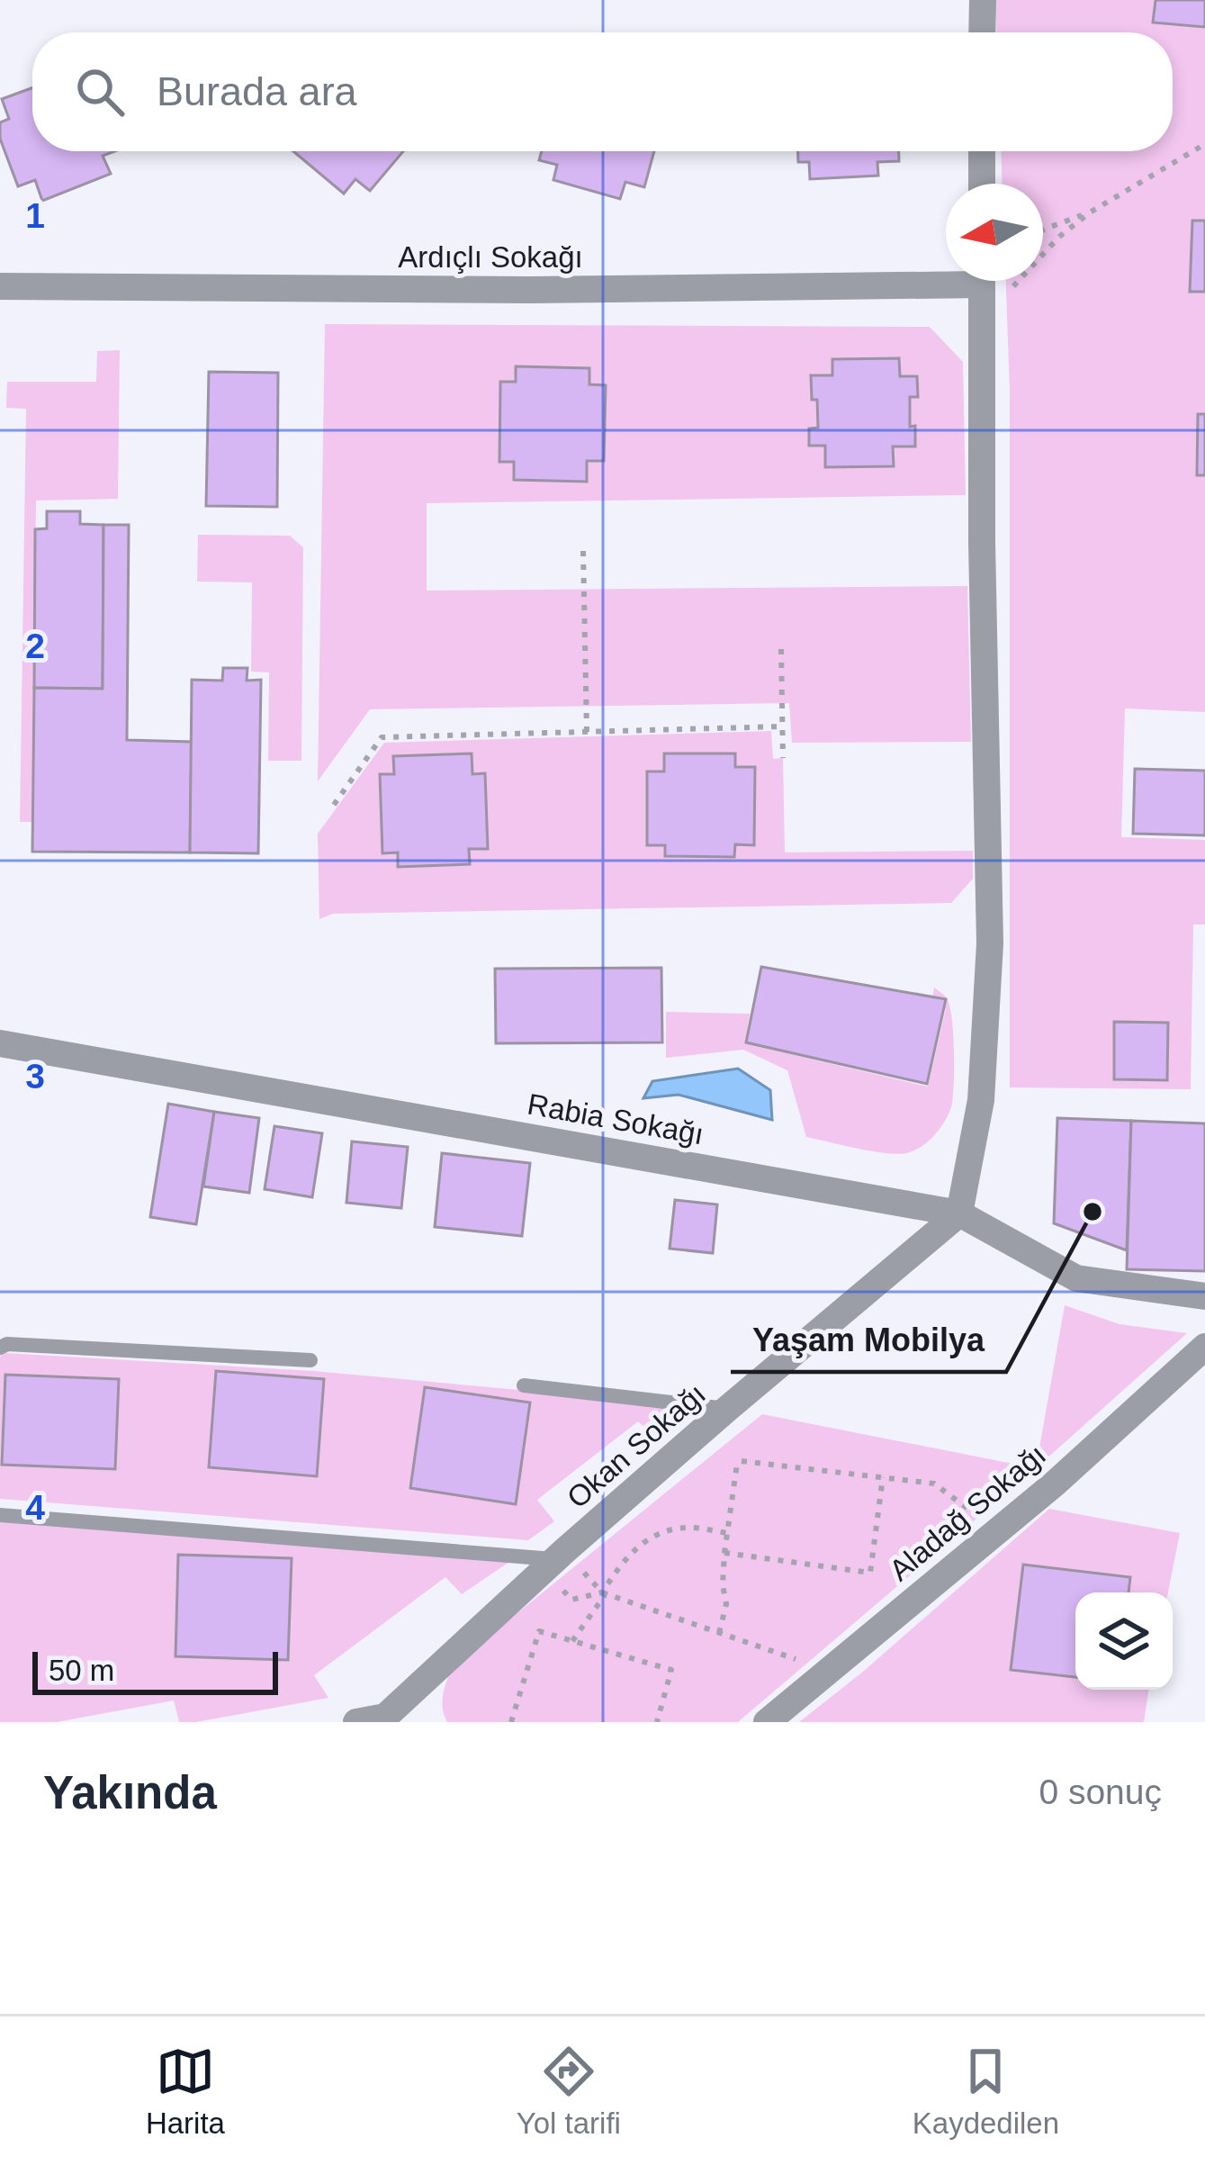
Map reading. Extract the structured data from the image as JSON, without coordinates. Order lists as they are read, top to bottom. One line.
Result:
{"streets":{"street":["Ardıçlı Sokağı","Rabia Sokağı","Okan Sokağı","Aladağ Sokağı"]},"crossings":[["Rabia Sokağı","Okan Sokağı"]],"places":["Yaşam Mobilya"],"scale_bar":"50 m","north":"left","page":{"search":"Burada ara","scale":"50 m","heading":["Yakında","0 sonuç"],"nav":["Harita","Yol tarifi","Kaydedilen"]},"grid":{"rows":["1","2","3","4"]}}
